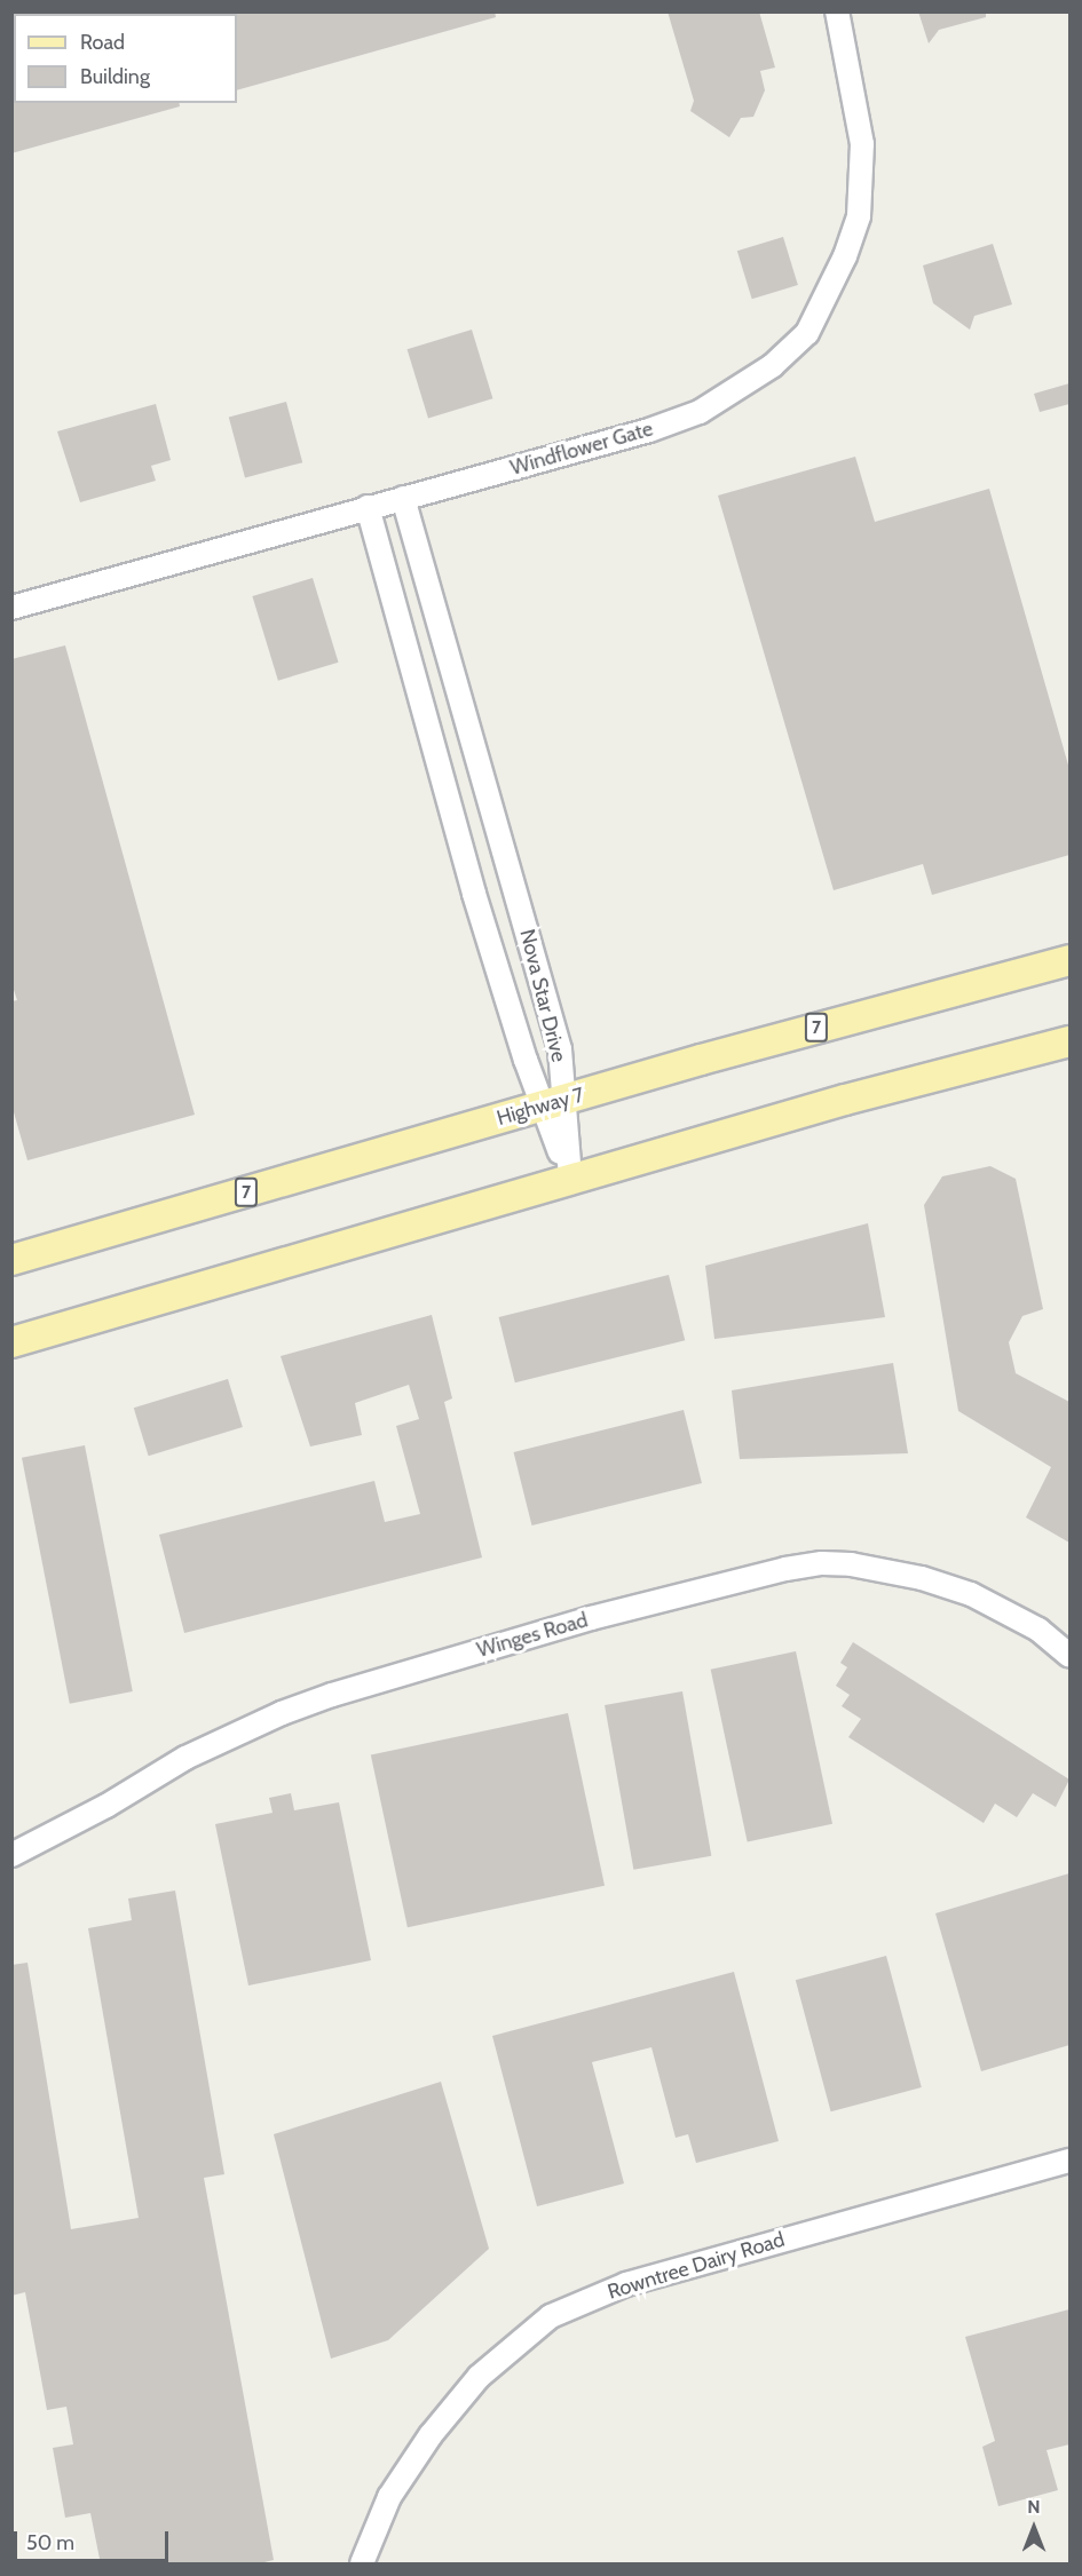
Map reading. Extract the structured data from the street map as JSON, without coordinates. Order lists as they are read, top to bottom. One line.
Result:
{"streets":{"main road":["7","Highway 7"],"street":["Windflower Gate","Nova Star Drive","Winges Road","Rowntree Dairy Road"]},"crossings":[["Windflower Gate","Nova Star Drive"],["Nova Star Drive","Highway 7"]],"legend":["Road","Building"],"scale_bar":"50 m","north":"top"}
